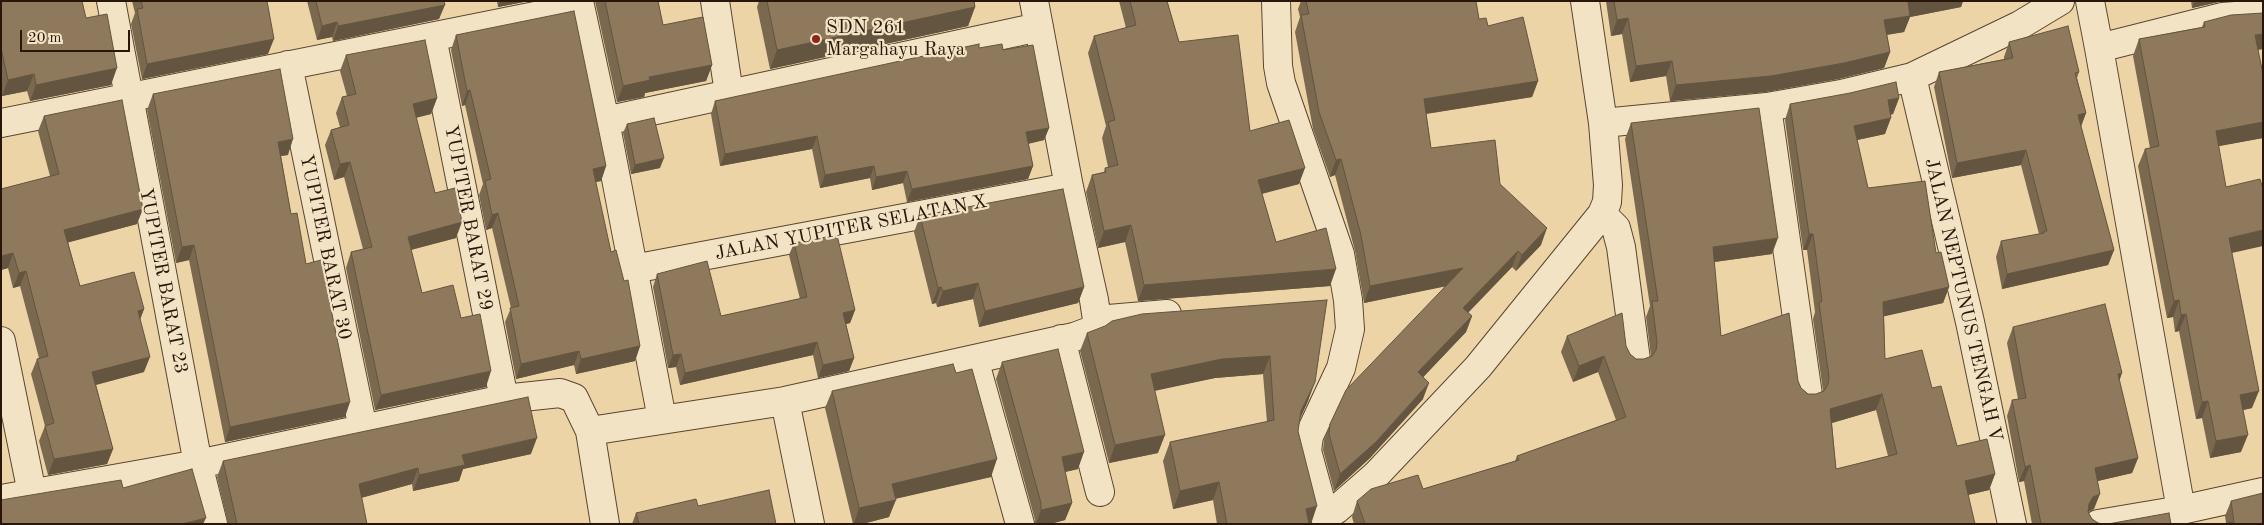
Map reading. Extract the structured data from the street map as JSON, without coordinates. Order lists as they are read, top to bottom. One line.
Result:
{"streets":{"street":["YUPITER BARAT 29","JALAN YUPITER SELATAN X","YUPITER BARAT 30","YUPITER BARAT 23","JALAN NEPTUNUS TENGAH V"]},"places":["SDN 261 Margahayu Raya"],"scale_bar":"20 m"}
